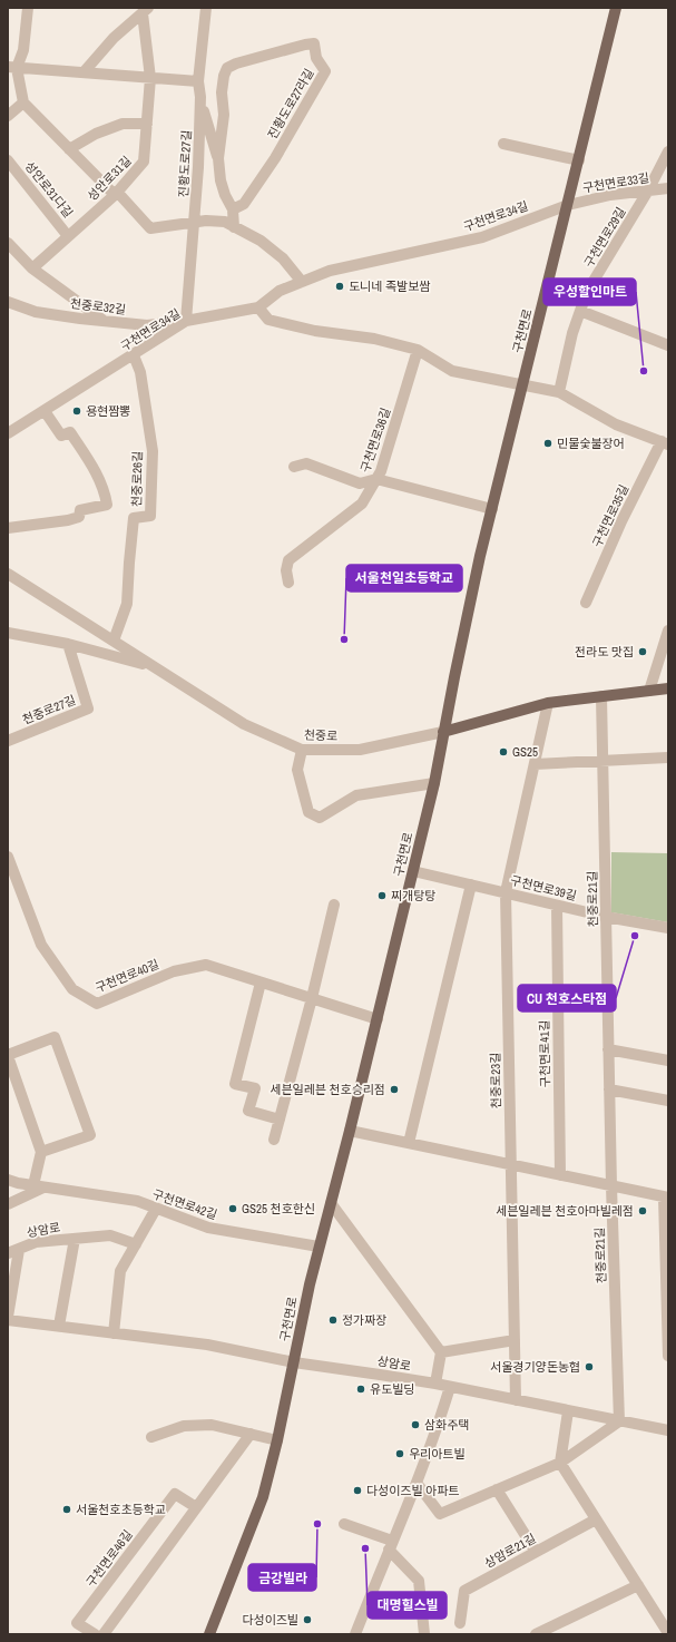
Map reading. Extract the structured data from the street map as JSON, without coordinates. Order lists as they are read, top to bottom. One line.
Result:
{"streets":{"main road":["구천면로","천중로"],"street":["진황도로27라길","진황도로27길","성안로31길","구천면로33길","성안로31다길","구천면로34길","구천면로29길","천중로32길","구천면로36길","천중로26길","구천면로35길","천중로27길","구천면로39길","천중로21길","구천면로40길","구천면로41길","천중로23길","구천면로42길","상암로","상암로21길","구천면로46길"]},"crossings":[["진황도로27라길","진황도로27길"],["진황도로27길","구천면로34길"],["진황도로27길","천중로32길"],["성안로31길","성안로31다길"],["구천면로33길","구천면로34길"],["구천면로33길","구천면로29길"],["구천면로33길","구천면로"],["구천면로34길","천중로32길"],["구천면로34길","구천면로"],["구천면로34길","천중로26길"],["구천면로29길","구천면로35길"],["구천면로","구천면로35길"],["구천면로","천중로"],["구천면로","구천면로39길"],["구천면로","구천면로40길"],["구천면로","구천면로42길"],["구천면로","상암로"],["천중로26길","천중로"],["천중로","천중로21길"],["천중로","천중로23길"],["구천면로39길","천중로21길"],["구천면로39길","구천면로41길"],["구천면로39길","천중로23길"],["천중로21길","상암로"],["천중로23길","상암로"]],"places":["도니네 족발보쌈","우성할인마트","용현짬뽕","민물숯불장어","서울천일초등학교","전라도 맛집","GS25","찌개탕탕","CU 천호스타점","세븐일레븐 천호승리점","GS25 천호한신","세븐일레븐 천호아마빌레점","정가짜장","서울경기양돈농협","유도빌딩","삼화주택","우리아트빌","다성이즈빌 아파트","서울천호초등학교","금강빌라","대명힐스빌","다성이즈빌"]}
